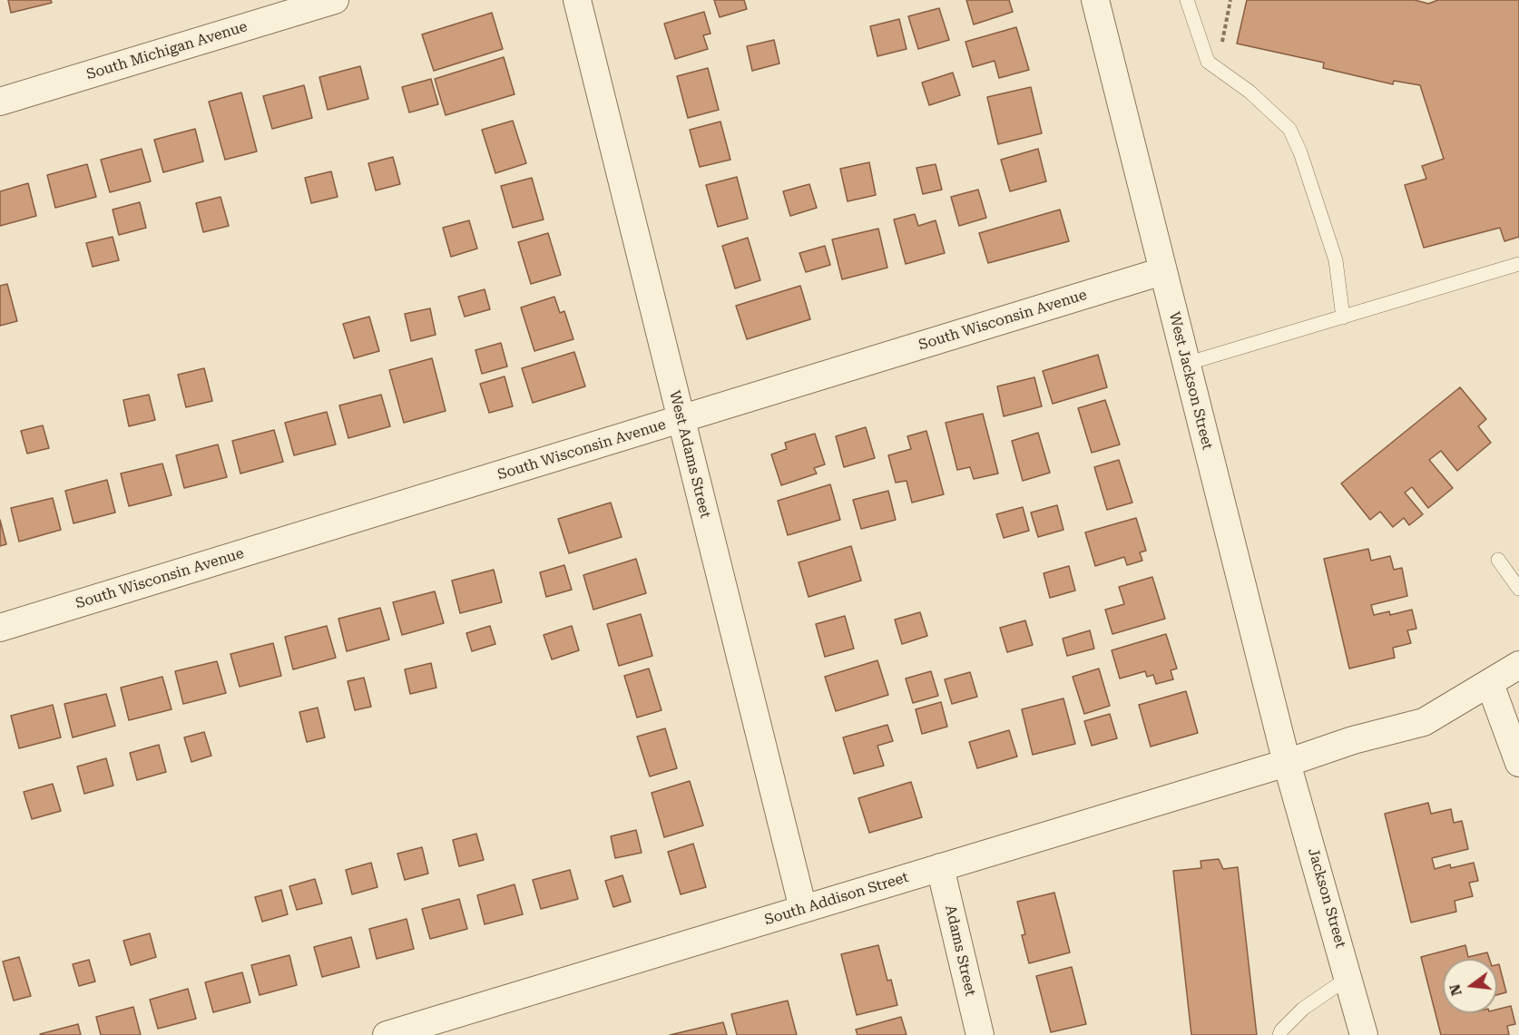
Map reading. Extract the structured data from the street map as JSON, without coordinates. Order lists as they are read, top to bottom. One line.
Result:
{"streets":{"street":["South Michigan Avenue","South Wisconsin Avenue","West Jackson Street","West Adams Street","Jackson Street","South Addison Street","Adams Street"]},"crossings":[["South Wisconsin Avenue","West Jackson Street"],["South Wisconsin Avenue","West Adams Street"],["West Jackson Street","Jackson Street"],["West Jackson Street","South Addison Street"],["West Adams Street","South Addison Street"],["Jackson Street","South Addison Street"],["South Addison Street","Adams Street"]],"north":"left"}
